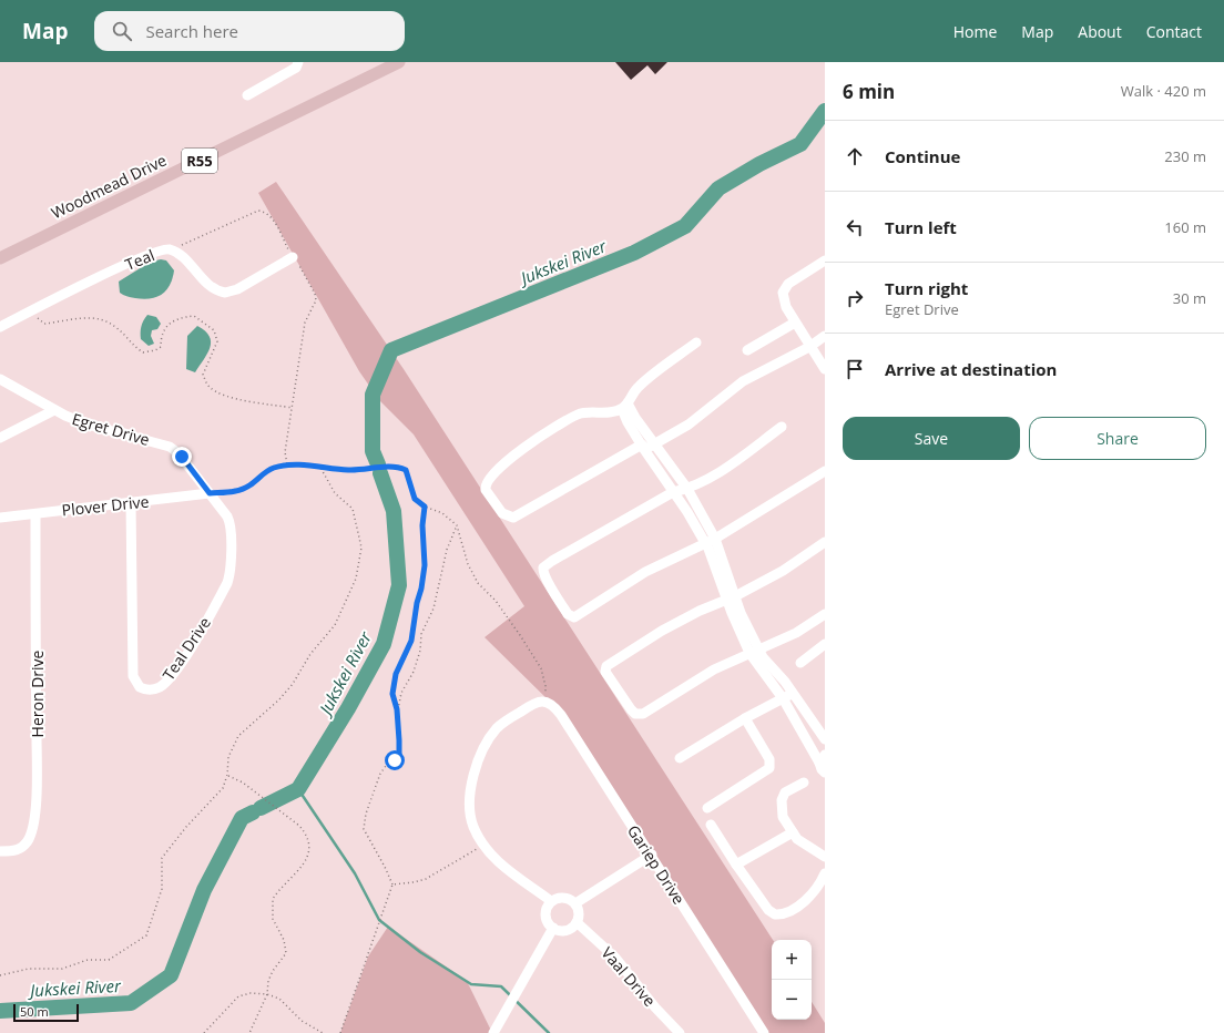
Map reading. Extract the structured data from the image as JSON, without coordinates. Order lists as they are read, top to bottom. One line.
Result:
{"streets":{"main road":["R55","Woodmead Drive"],"street":["Teal","Egret Drive","Plover Drive","Teal Drive","Heron Drive","Gariep Drive","Vaal Drive"]},"crossings":[["Egret Drive","Plover Drive"],["Egret Drive","Teal Drive"],["Plover Drive","Teal Drive"],["Plover Drive","Heron Drive"]],"water":["Jukskei River"],"scale_bar":"50 m","page":{"header":"Map","search":"Search here","nav":["Home","Map","About","Contact"],"heading":["6 min","Walk · 420 m"],"list":[["Continue","230 m"],["Turn left","160 m"],["Turn right","Egret Drive","30 m"],"Arrive at destination"],"buttons":["Save","Share"],"map_buttons":["+","−"],"scale":"50 m"}}
